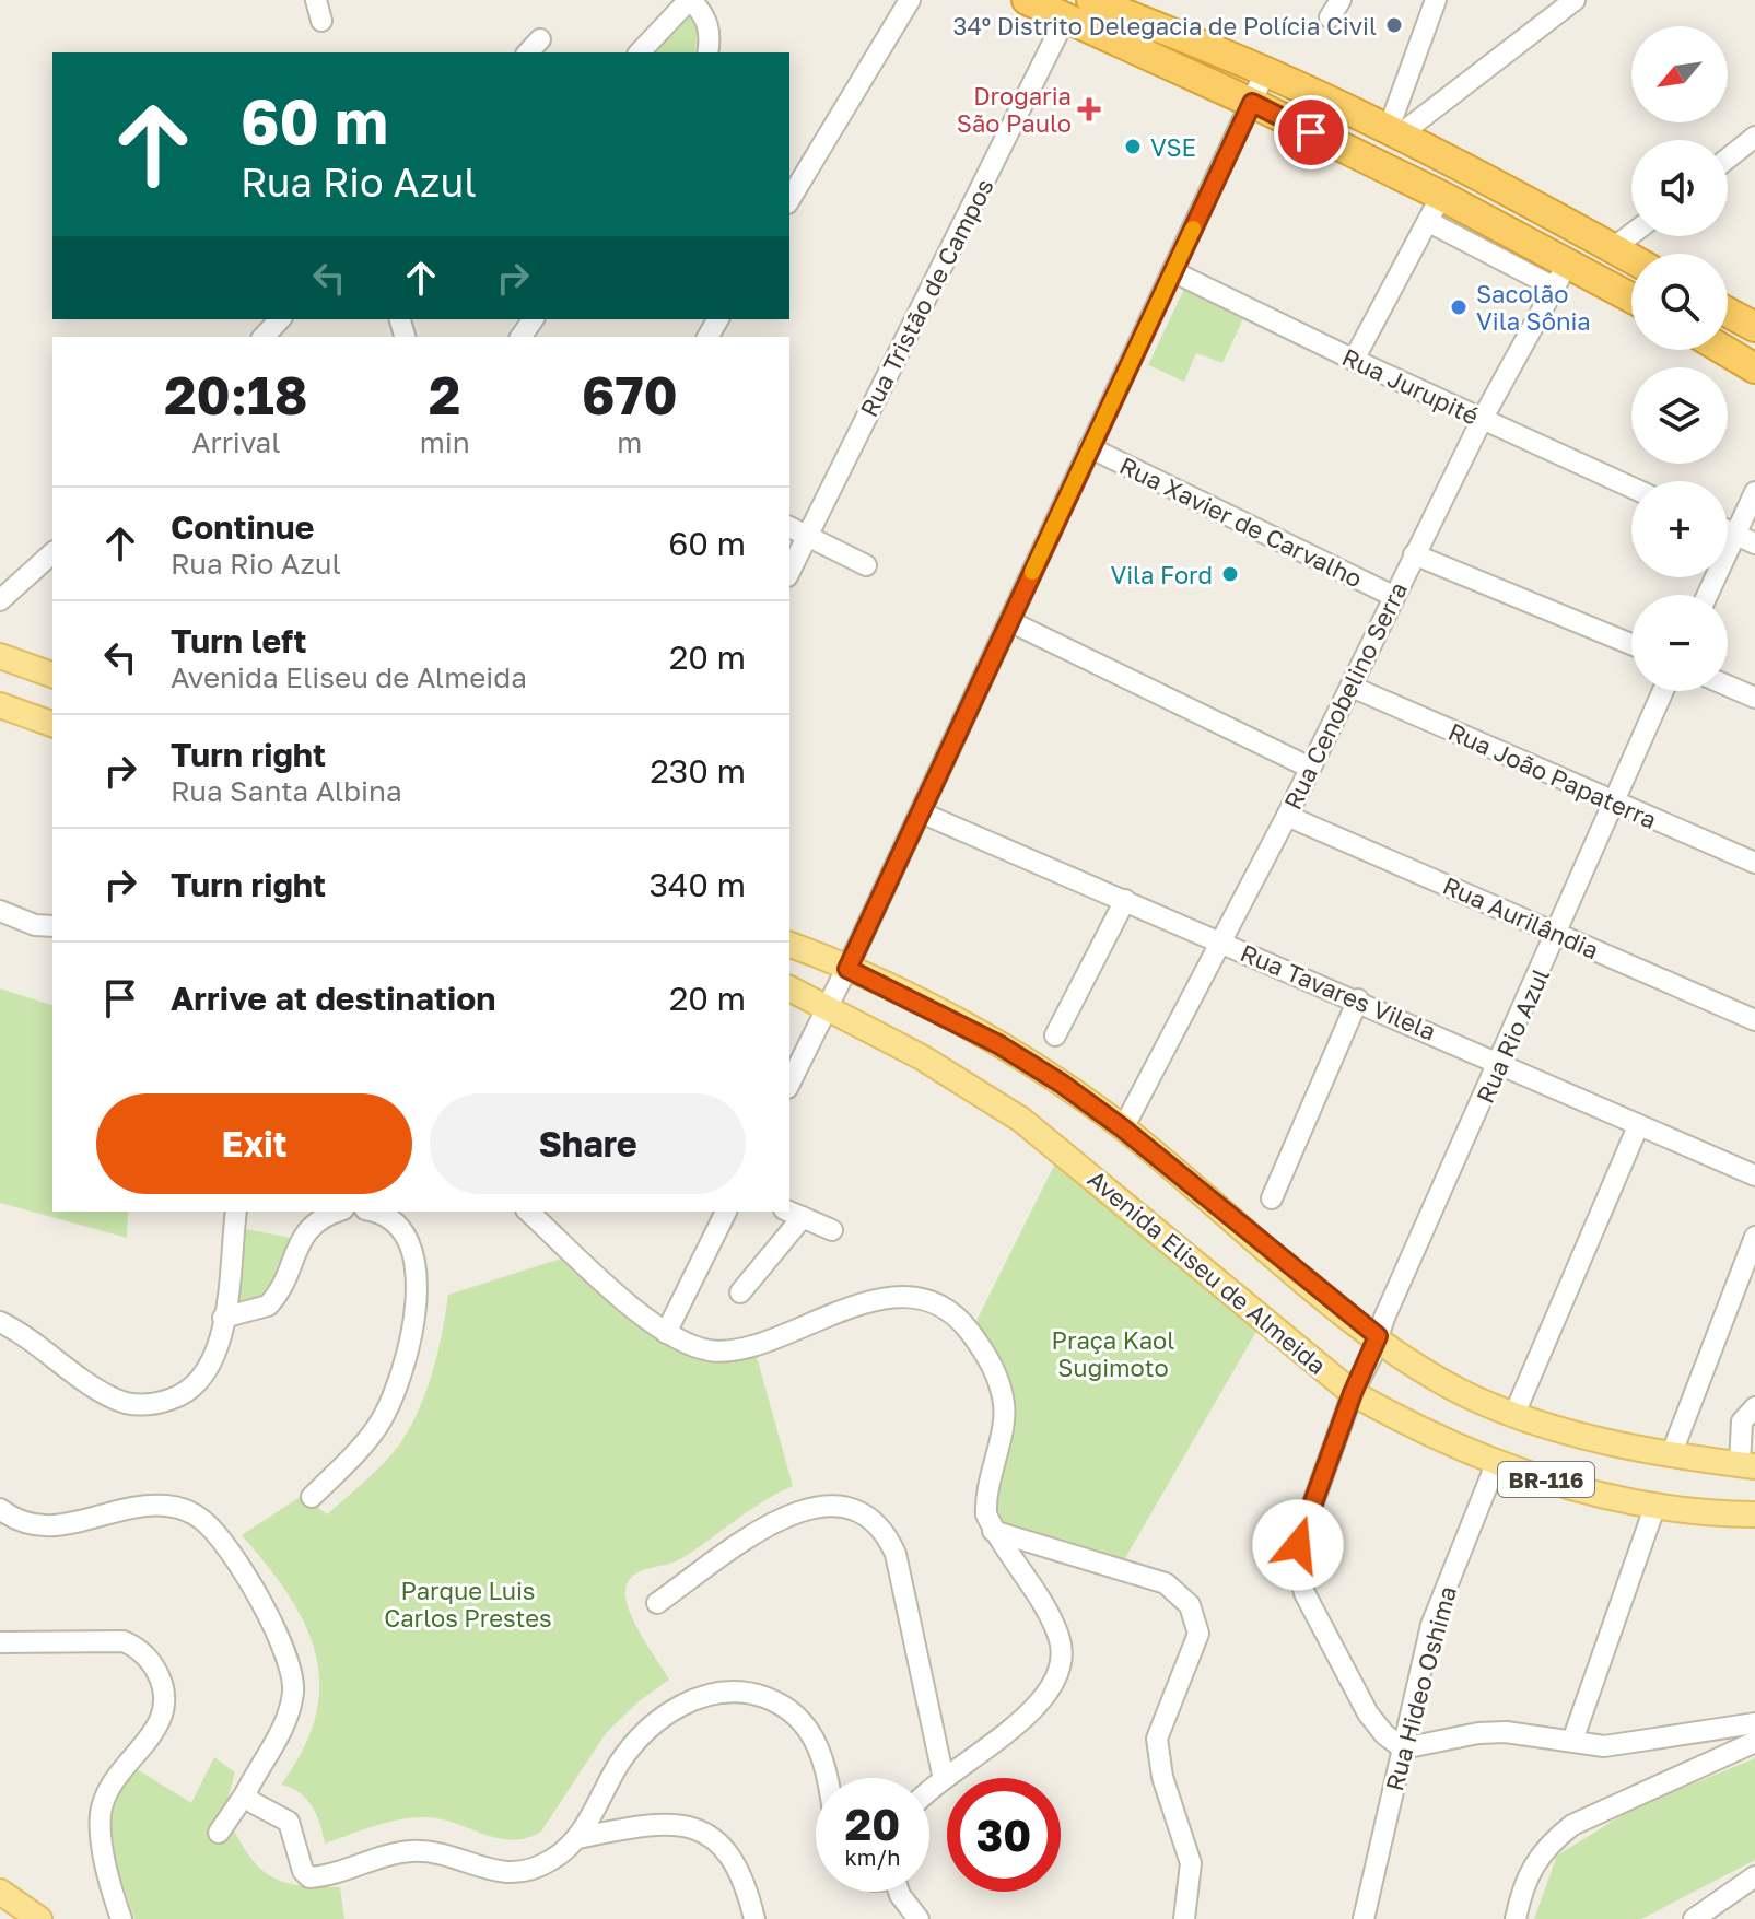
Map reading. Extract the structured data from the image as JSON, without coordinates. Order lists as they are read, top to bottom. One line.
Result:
{"streets":{"main road":["Avenida Eliseu de Almeida","BR-116"],"street":["Rua Tristão de Campos","Rua Jurupité","Rua Xavier de Carvalho","Rua Cenobelino Serra","Rua João Papaterra","Rua Aurilândia","Rua Tavares Vilela","Rua Rio Azul","Rua Hideo Oshima"]},"crossings":[["Rua Jurupité","Rua Cenobelino Serra"],["Rua Xavier de Carvalho","Rua Cenobelino Serra"],["Rua Cenobelino Serra","Rua João Papaterra"],["Rua Cenobelino Serra","Rua Aurilândia"],["Rua Cenobelino Serra","Rua Tavares Vilela"],["Rua Cenobelino Serra","BR-116"],["Rua João Papaterra","Rua Rio Azul"],["Rua Aurilândia","Rua Rio Azul"],["Rua Tavares Vilela","Rua Rio Azul"],["Rua Rio Azul","Avenida Eliseu de Almeida"],["Rua Rio Azul","BR-116"],["Rua Rio Azul","Rua Hideo Oshima"],["Avenida Eliseu de Almeida","Rua Hideo Oshima"]],"parks":["Praça Kaol Sugimoto","Parque Luis Carlos Prestes"],"places":{"other":["34º Distrito Delegacia de Polícia Civil","VSE","Sacolão Vila Sônia","Vila Ford"],"health":["Drogaria São Paulo"]},"north":"bottom left","page":{"map_buttons":["+","−"],"turn":["60 m","Rua Rio Azul"],"eta":["20:18","Arrival","2","min","670","m"],"list":[{"name":"Continue","note":"Rua Rio Azul","value":"60 m"},{"name":"Turn left","note":"Avenida Eliseu de Almeida","value":"20 m"},{"name":"Turn right","note":"Rua Santa Albina","value":"230 m"},{"name":"Turn right","value":"340 m"},{"name":"Arrive at destination","value":"20 m"}],"buttons":["Exit","Share"],"speed":"20 km/h","limit":"30"}}
